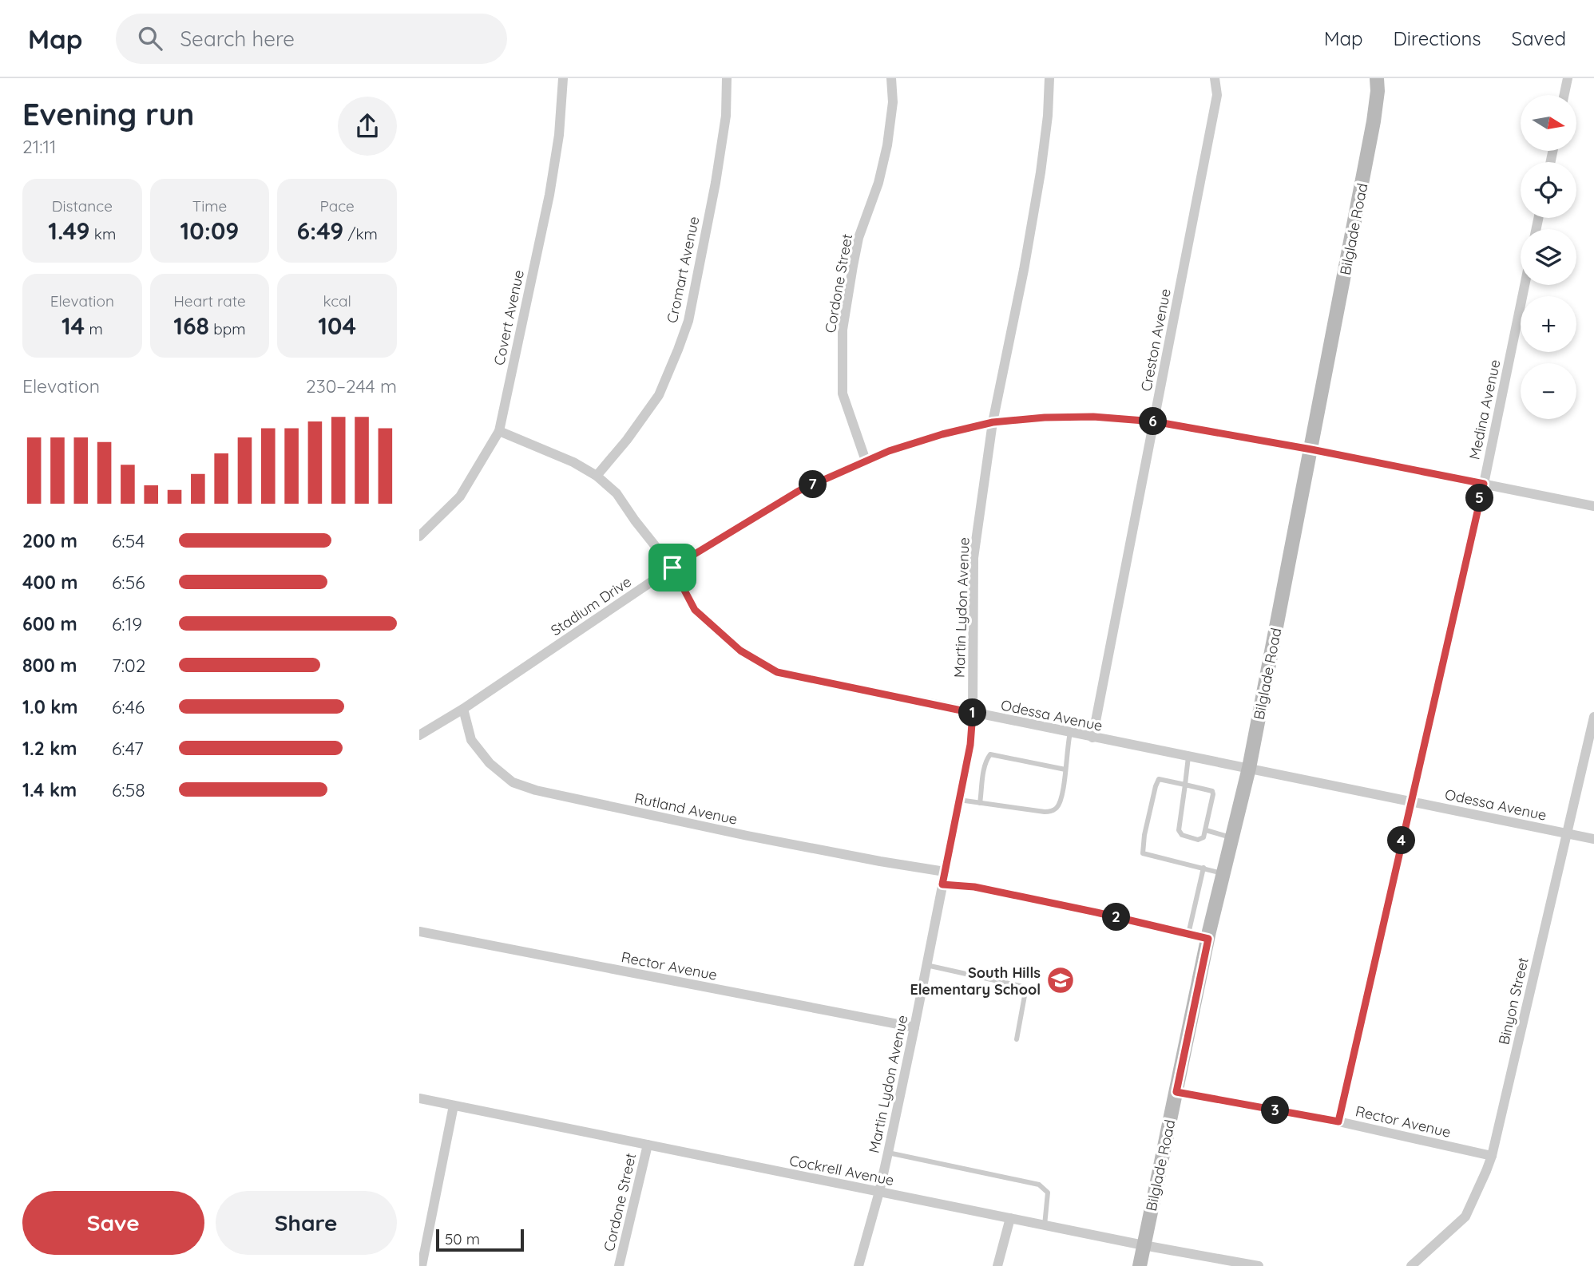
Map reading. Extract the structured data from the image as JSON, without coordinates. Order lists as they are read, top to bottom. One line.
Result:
{"streets":{"street":["Bilglade Road","Cromart Avenue","Cordone Street","Covert Avenue","Creston Avenue","Medina Avenue","Stadium Drive","Martin Lydon Avenue","Odessa Avenue","Rutland Avenue","Rector Avenue","Binyon Street","Cockrell Avenue"]},"crossings":[["Bilglade Road","Stadium Drive"],["Bilglade Road","Odessa Avenue"],["Bilglade Road","Rector Avenue"],["Bilglade Road","Cockrell Avenue"],["Cromart Avenue","Odessa Avenue"],["Cordone Street","Stadium Drive"],["Cordone Street","Cockrell Avenue"],["Covert Avenue","Odessa Avenue"],["Creston Avenue","Stadium Drive"],["Creston Avenue","Odessa Avenue"],["Medina Avenue","Stadium Drive"],["Medina Avenue","Odessa Avenue"],["Medina Avenue","Rector Avenue"],["Stadium Drive","Martin Lydon Avenue"],["Stadium Drive","Odessa Avenue"],["Stadium Drive","Rutland Avenue"],["Martin Lydon Avenue","Odessa Avenue"],["Martin Lydon Avenue","Rutland Avenue"],["Martin Lydon Avenue","Rector Avenue"],["Martin Lydon Avenue","Cockrell Avenue"],["Odessa Avenue","Binyon Street"],["Rector Avenue","Binyon Street"]],"places":{"school or university":["South Hills Elementary School"]},"scale_bar":"50 m","north":"right","page":{"header":"Map","search":"Search here","nav":["Map","Directions","Saved"],"heading":["Evening run","21:11"],"map_buttons":["+","−"],"stats":[["Distance","1.49 km"],["Time","10:09"],["Pace","6:49 /km"],["Elevation","14 m"],["Heart rate","168 bpm"],["kcal","104"]],"chart":["Elevation","230–244 m"],"pins":["6","7","5","1","4","2","3"],"list":[{"name":"200 m","note":"6:54"},{"name":"400 m","note":"6:56"},{"name":"600 m","note":"6:19"},{"name":"800 m","note":"7:02"},{"name":"1.0 km","note":"6:46"},{"name":"1.2 km","note":"6:47"},{"name":"1.4 km","note":"6:58"}],"buttons":["Save","Share"],"scale":"50 m"}}
